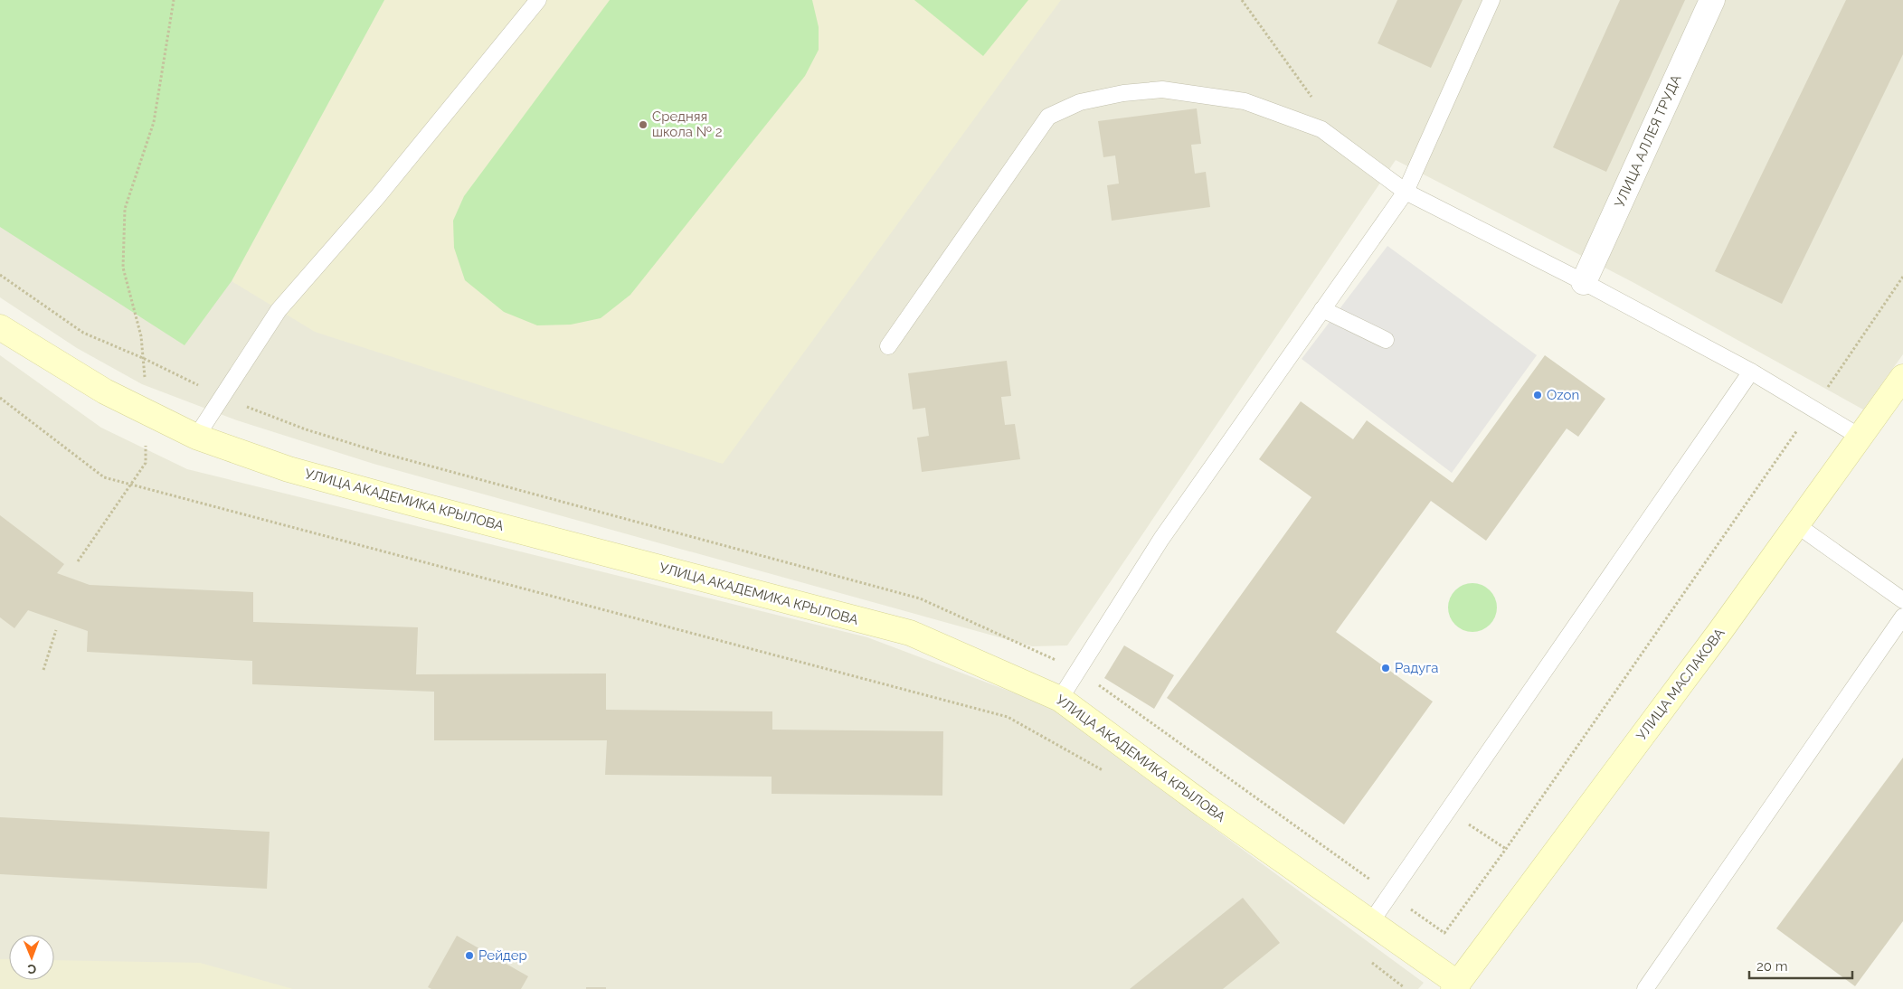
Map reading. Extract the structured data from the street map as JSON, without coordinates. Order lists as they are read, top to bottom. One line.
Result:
{"streets":{"street":["УЛИЦА АЛЛЕЯ ТРУДА","УЛИЦА АКАДЕМИКА КРЫЛОВА","УЛИЦА МАСЛАКОВА"]},"crossings":[["УЛИЦА АКАДЕМИКА КРЫЛОВА","УЛИЦА МАСЛАКОВА"]],"places":["Средняя школа № 2","Ozon","Радуга","Рейдер"],"scale_bar":"20 m","north":"bottom"}
